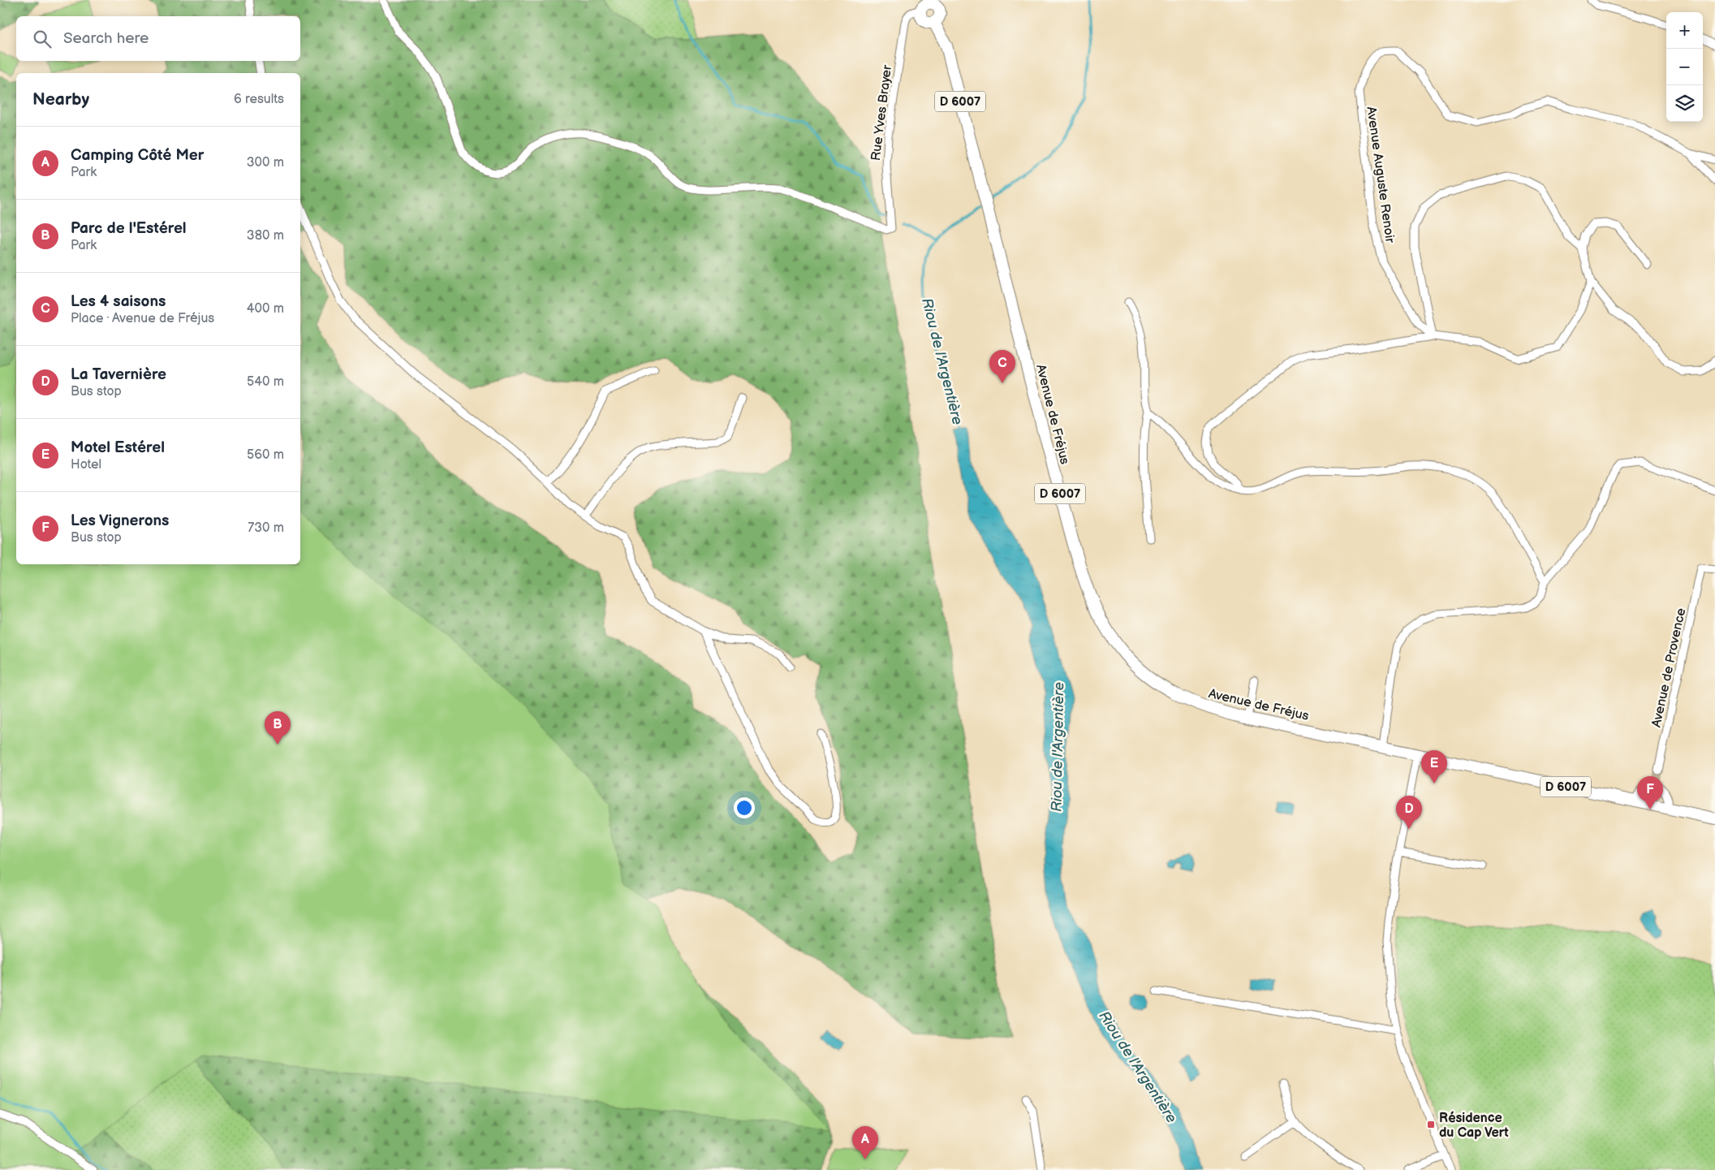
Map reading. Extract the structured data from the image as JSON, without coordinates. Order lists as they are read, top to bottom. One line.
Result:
{"streets":{"main road":["D 6007","Avenue de Fréjus"],"street":["Rue Yves Brayer","Avenue Auguste Renoir","Avenue de Provence"]},"crossings":[["Rue Yves Brayer","Avenue de Fréjus"]],"water":["Riou de l'Argentière"],"places":{"transit":["Résidence du Cap Vert"]},"page":{"map_buttons":["+","−"],"search":"Search here","heading":["Nearby","6 results"],"list":[{"mark":"A","name":"Camping Côté Mer","note":"Park","value":"300 m"},{"mark":"B","name":"Parc de l'Estérel","note":"Park","value":"380 m"},{"mark":"C","name":"Les 4 saisons","note":"Place · Avenue de Fréjus","value":"400 m"},{"mark":"D","name":"La Tavernière","note":"Bus stop","value":"540 m"},{"mark":"E","name":"Motel Estérel","note":"Hotel","value":"560 m"},{"mark":"F","name":"Les Vignerons","note":"Bus stop","value":"730 m"}],"pins":["C","B","E","F","D","A"]}}
